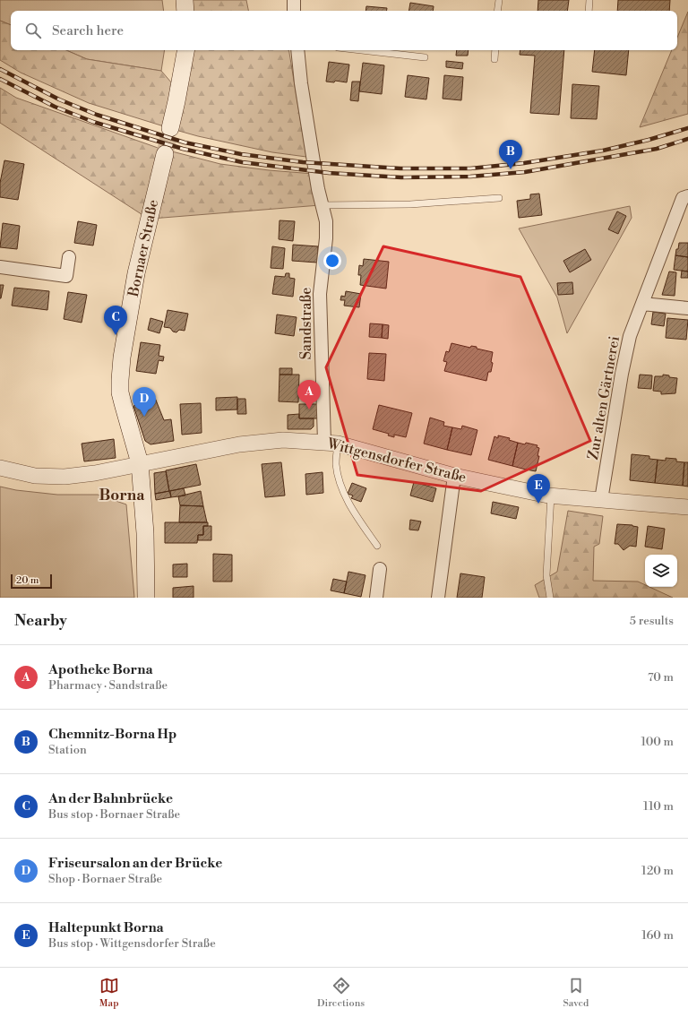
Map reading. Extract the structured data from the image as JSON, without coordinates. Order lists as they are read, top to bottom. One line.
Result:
{"streets":{"main road":["Bornaer Straße"],"street":["Sandstraße","Zur alten Gärtnerei","Wittgensdorfer Straße"]},"crossings":[["Bornaer Straße","Wittgensdorfer Straße"],["Sandstraße","Wittgensdorfer Straße"],["Zur alten Gärtnerei","Wittgensdorfer Straße"]],"districts":["Borna"],"scale_bar":"20 m","page":{"search":"Search here","pins":["B","C","A","D","E"],"scale":"20 m","heading":["Nearby","5 results"],"list":[{"mark":"A","name":"Apotheke Borna","note":"Pharmacy · Sandstraße","value":"70 m"},{"mark":"B","name":"Chemnitz-Borna Hp","note":"Station","value":"100 m"},{"mark":"C","name":"An der Bahnbrücke","note":"Bus stop · Bornaer Straße","value":"110 m"},{"mark":"D","name":"Friseursalon an der Brücke","note":"Shop · Bornaer Straße","value":"120 m"},{"mark":"E","name":"Haltepunkt Borna","note":"Bus stop · Wittgensdorfer Straße","value":"160 m"}],"nav":["Map","Directions","Saved"]}}
